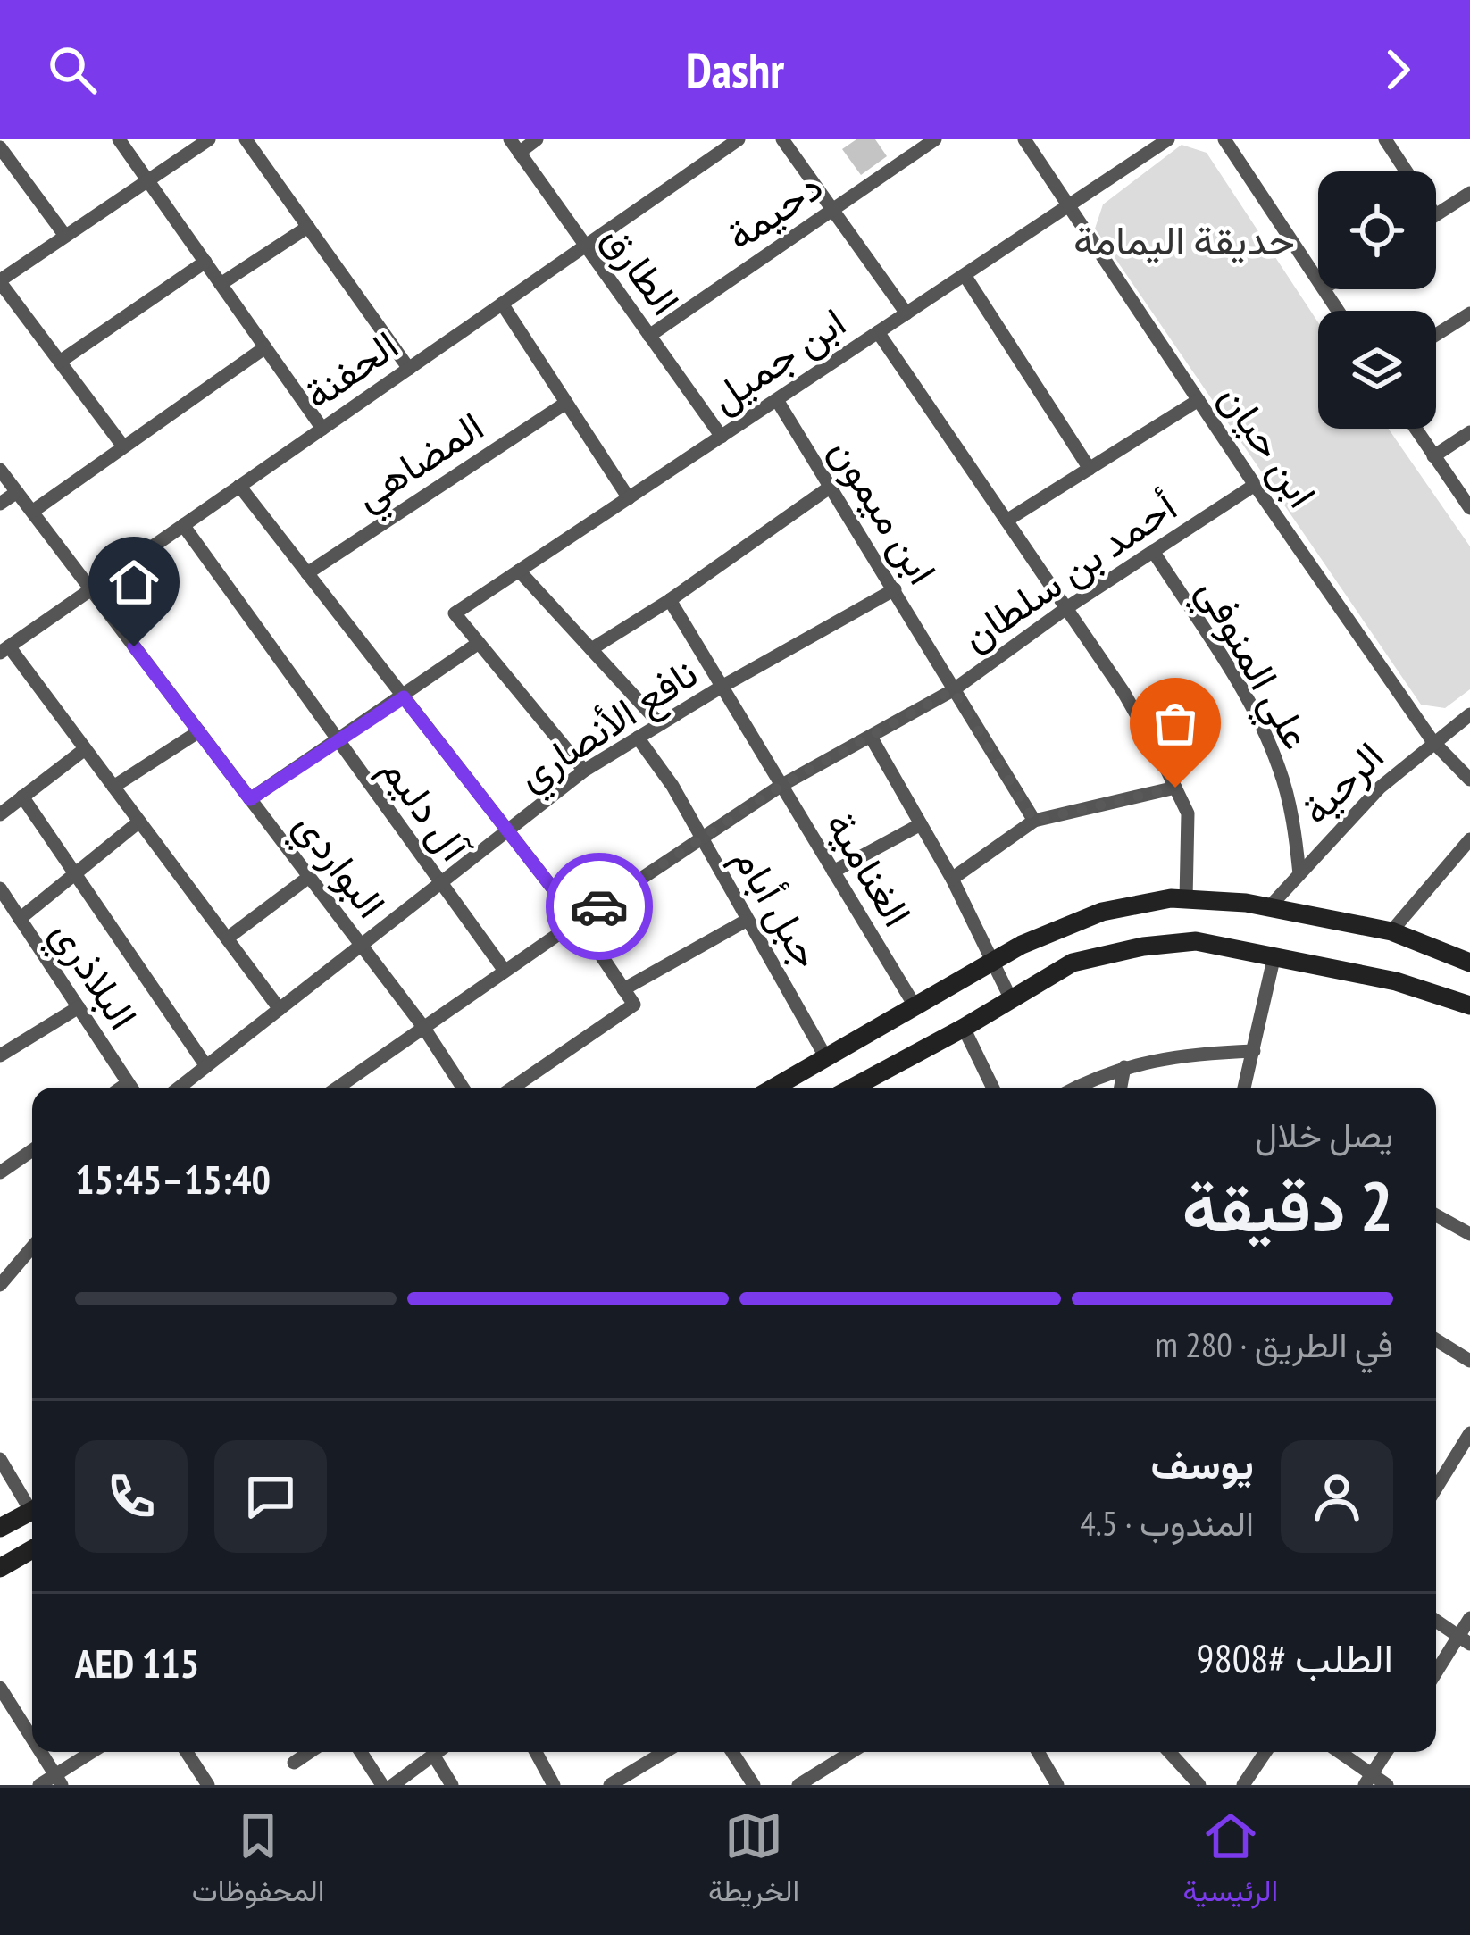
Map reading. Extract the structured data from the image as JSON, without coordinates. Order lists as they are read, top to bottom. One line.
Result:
{"streets":{"street":["دحيمة","الطارق","ابن جميل","الحفنة","ابن حيان","المضاهي","ابن ميمون","أحمد بن سلطان","علي المنوفي","نافع الأنصاري","الرحية","آل دليم","البواردي","الغنامية","جبل أبام","البلاذري"]},"crossings":[["دحيمة","الطارق"],["الطارق","ابن جميل"],["الطارق","الحفنة"],["ابن جميل","ابن حيان"],["ابن جميل","ابن ميمون"],["ابن جميل","نافع الأنصاري"],["الحفنة","آل دليم"],["الحفنة","البواردي"],["ابن حيان","أحمد بن سلطان"],["ابن حيان","الرحية"],["ابن ميمون","أحمد بن سلطان"],["ابن ميمون","نافع الأنصاري"],["أحمد بن سلطان","علي المنوفي"],["أحمد بن سلطان","آل دليم"],["أحمد بن سلطان","البواردي"],["أحمد بن سلطان","الغنامية"],["أحمد بن سلطان","جبل أبام"],["علي المنوفي","الرحية"],["نافع الأنصاري","آل دليم"],["نافع الأنصاري","البواردي"],["نافع الأنصاري","الغنامية"],["نافع الأنصاري","جبل أبام"]],"parks":["حديقة اليمامة"],"page":{"header":"Dashr","heading":["2 دقيقة","يصل خلال","15:40–15:45"],"panel":["يوسف","المندوب · 4.5","الطلب #9808","AED 115"],"bar":"في الطريق · 280 m","tabs":["الرئيسية","الخريطة","المحفوظات"]}}
